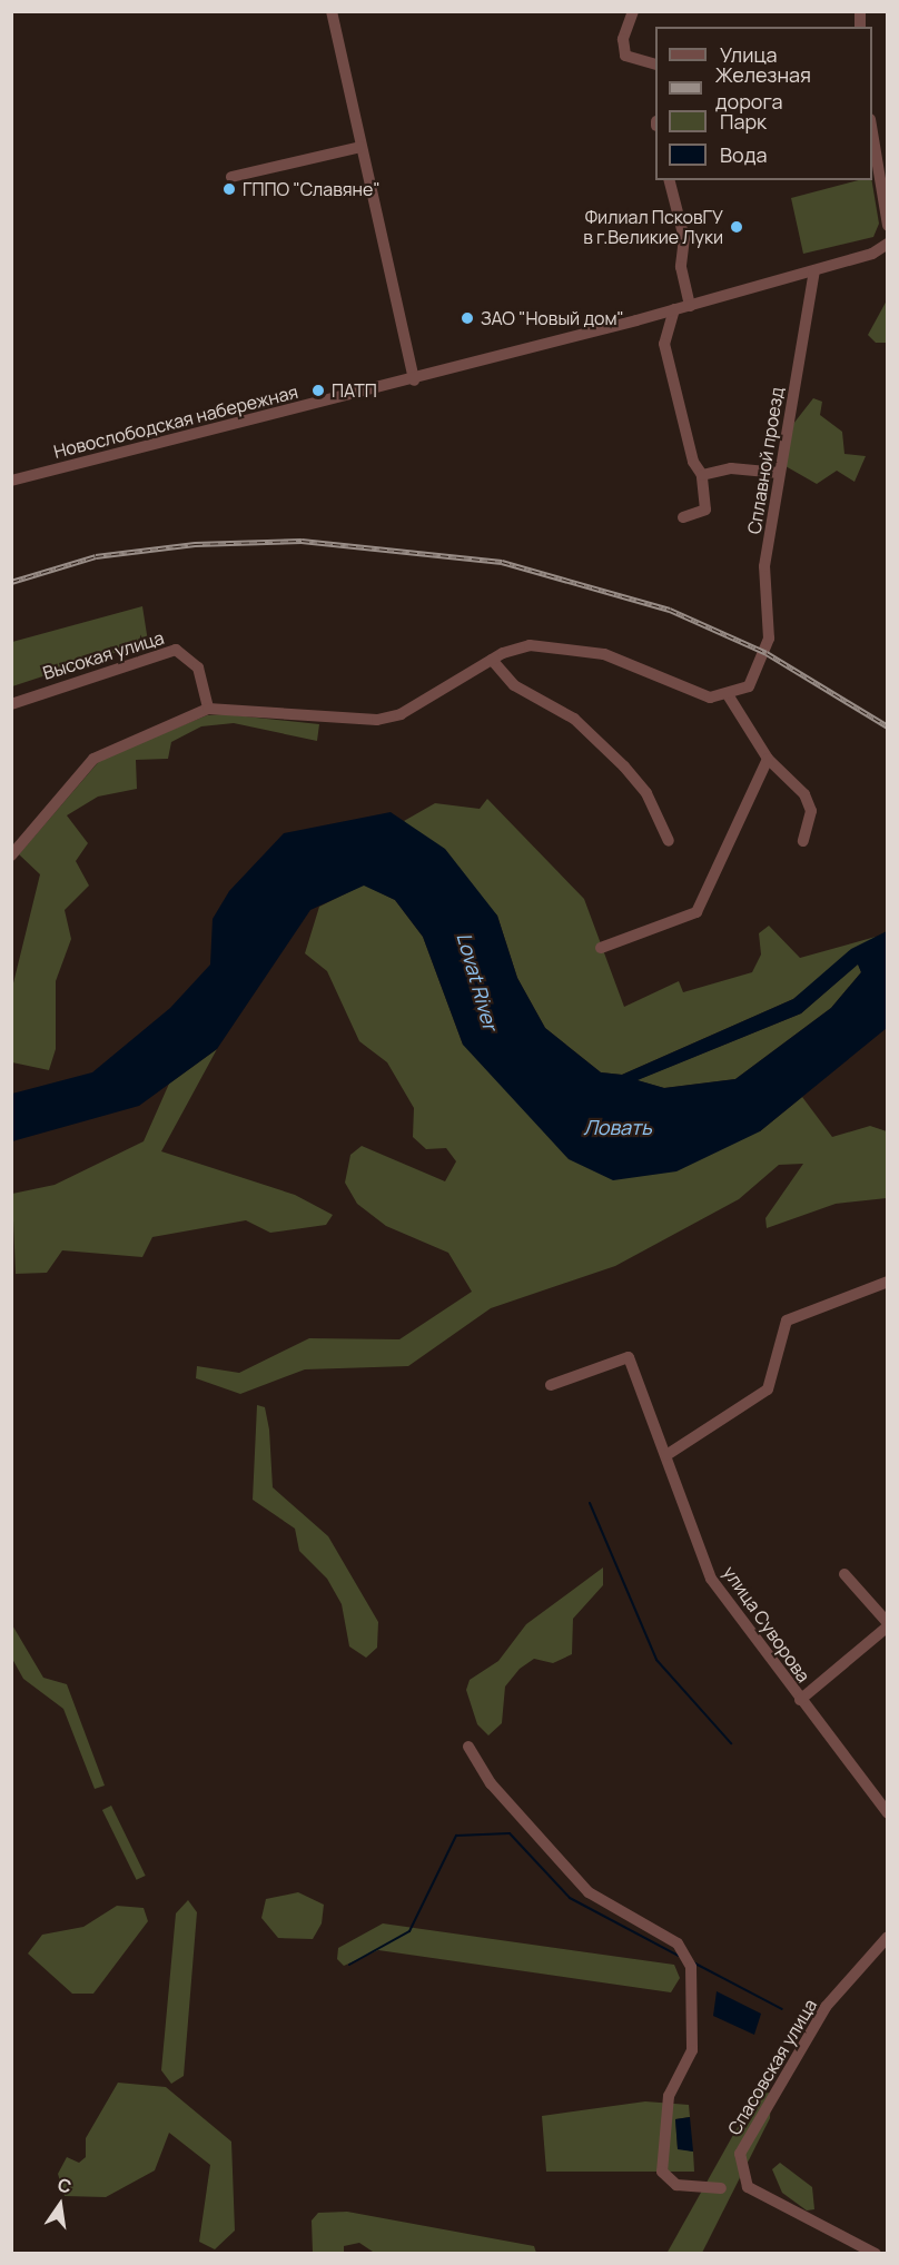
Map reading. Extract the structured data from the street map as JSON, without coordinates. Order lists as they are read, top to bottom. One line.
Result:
{"streets":{"street":["Новослободская набережная","Сплавной проезд","Высокая улица","улица Суворова","Спасовская улица"]},"crossings":[["Новослободская набережная","Сплавной проезд"]],"water":["Lovat River","Ловать"],"places":["ГППО \"Славяне\"","Филиал ПсковГУ в г.Великие Луки","ЗАО \"Новый дом\"","ПАТП"],"legend":["Улица","Железная дорога","Парк","Вода"],"north":"top"}
